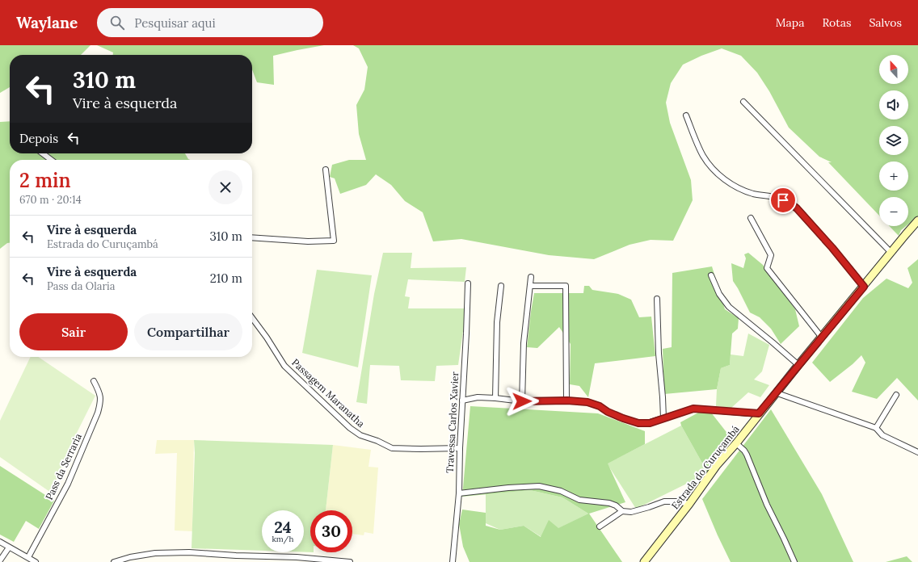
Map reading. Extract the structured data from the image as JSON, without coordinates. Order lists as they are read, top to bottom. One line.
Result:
{"streets":{"street":["Passagem Maranatha","Travessa Carlos Xavier","Pass da Serraria","Estrada do Curuçambá"]},"crossings":[["Passagem Maranatha","Travessa Carlos Xavier"]],"north":"top","page":{"header":"Waylane","search":"Pesquisar aqui","nav":["Mapa","Rotas","Salvos"],"map_buttons":["+","−"],"turn":["310 m","Vire à esquerda"],"then":"Depois","heading":["2 min","670 m · 20:14"],"list":[{"name":"Vire à esquerda","note":"Estrada do Curuçambá","value":"310 m"},{"name":"Vire à esquerda","note":"Pass da Olaria","value":"210 m"}],"buttons":["Sair","Compartilhar"],"speed":"24 km/h","limit":"30"}}
